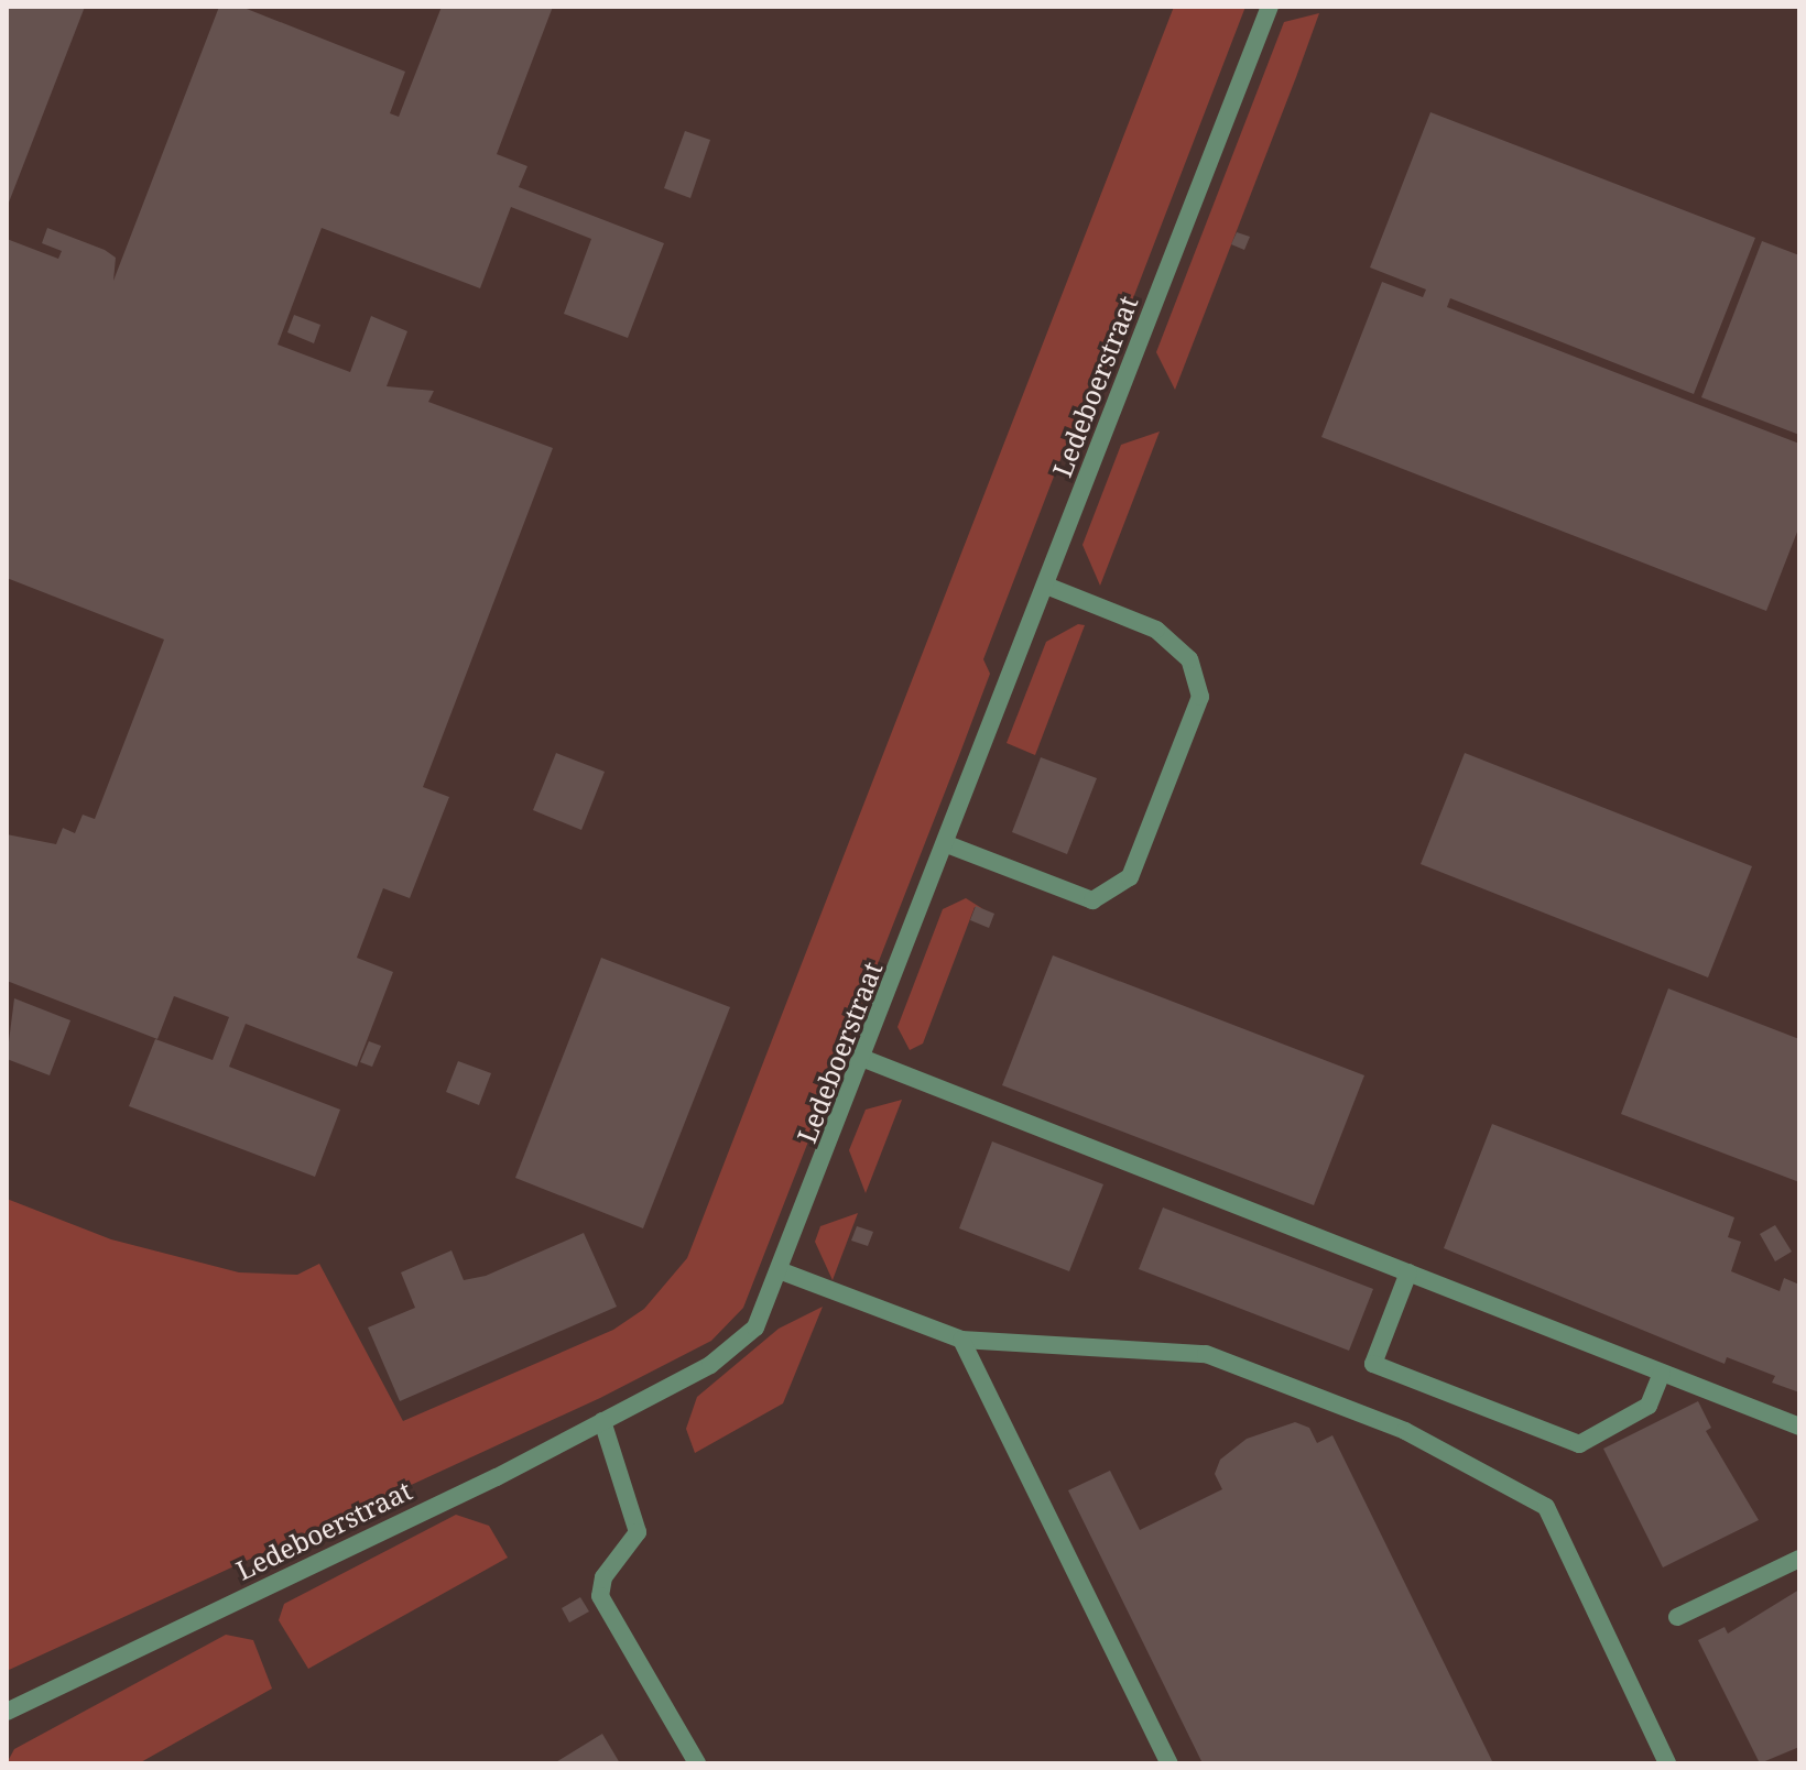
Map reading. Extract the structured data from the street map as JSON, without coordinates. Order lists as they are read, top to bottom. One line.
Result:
{"streets":{"street":["Ledeboerstraat"]}}
